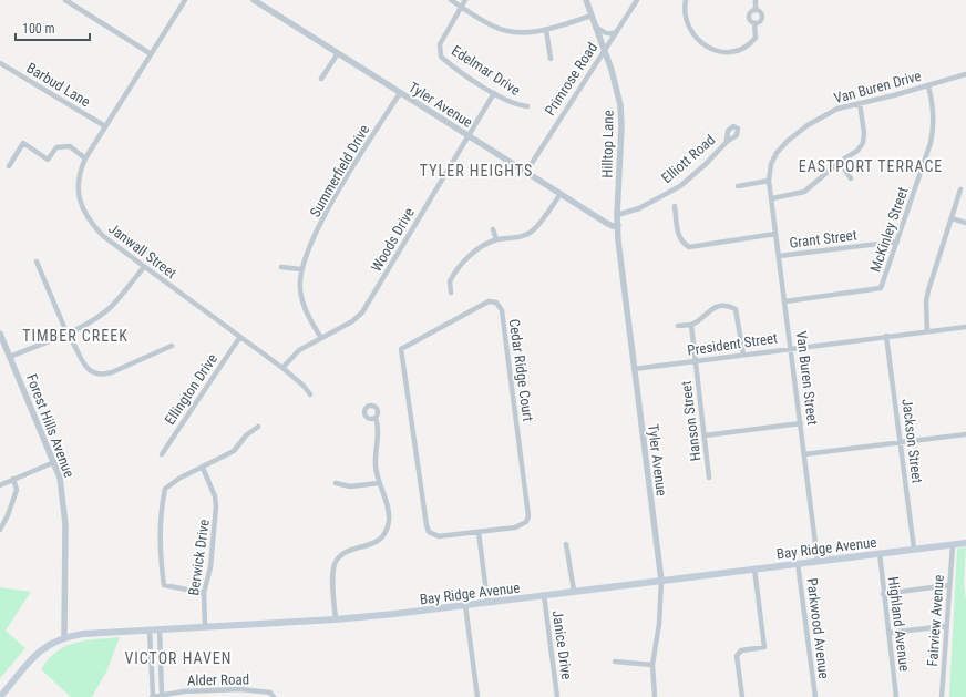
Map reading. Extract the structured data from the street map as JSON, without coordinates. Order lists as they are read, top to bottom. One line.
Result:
{"streets":{"main road":["Bay Ridge Avenue"],"street":["Edelmar Drive","Primrose Road","Barbud Lane","Van Buren Drive","Tyler Avenue","Hilltop Lane","Elliott Road","Summerfield Drive","McKinley Street","Grant Street","Woods Drive","Janwall Street","President Street","Cedar Ridge Court","Van Buren Street","Ellington Drive","Hanson Street","Forest Hills Avenue","Jackson Street","Berwick Drive","Fairview Avenue","Highland Avenue","Parkwood Avenue","Janice Drive","Alder Road"]},"crossings":[["Edelmar Drive","Woods Drive"],["Primrose Road","Tyler Avenue"],["Primrose Road","Hilltop Lane"],["Barbud Lane","Janwall Street"],["Van Buren Drive","McKinley Street"],["Van Buren Drive","Van Buren Street"],["Tyler Avenue","Hilltop Lane"],["Tyler Avenue","Elliott Road"],["Tyler Avenue","Summerfield Drive"],["Tyler Avenue","Woods Drive"],["Tyler Avenue","President Street"],["Tyler Avenue","Bay Ridge Avenue"],["Hilltop Lane","Elliott Road"],["Summerfield Drive","Woods Drive"],["McKinley Street","Grant Street"],["McKinley Street","Van Buren Street"],["Grant Street","Van Buren Street"],["Woods Drive","Janwall Street"],["Janwall Street","Ellington Drive"],["President Street","Van Buren Street"],["President Street","Hanson Street"],["President Street","Jackson Street"],["Van Buren Street","Bay Ridge Avenue"],["Forest Hills Avenue","Bay Ridge Avenue"],["Jackson Street","Bay Ridge Avenue"],["Bay Ridge Avenue","Berwick Drive"],["Bay Ridge Avenue","Fairview Avenue"],["Bay Ridge Avenue","Highland Avenue"],["Bay Ridge Avenue","Parkwood Avenue"],["Bay Ridge Avenue","Janice Drive"]],"districts":["EASTPORT TERRACE","TYLER HEIGHTS","TIMBER CREEK","VICTOR HAVEN"],"scale_bar":"100 m"}
